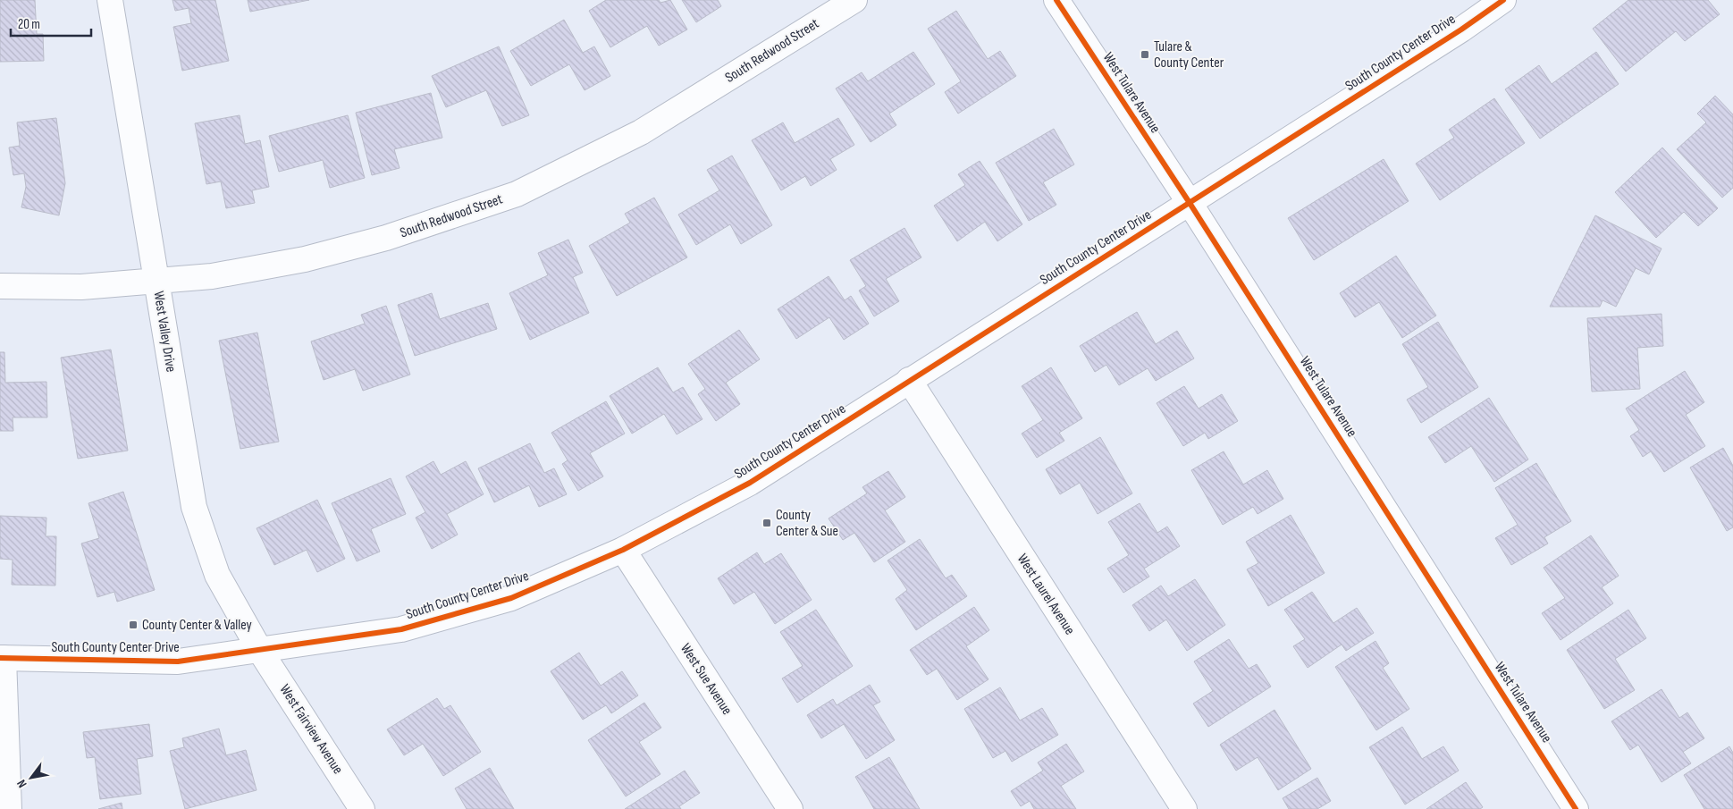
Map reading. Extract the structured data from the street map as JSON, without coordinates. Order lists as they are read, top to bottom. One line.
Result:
{"streets":{"street":["South Redwood Street","South County Center Drive","West Tulare Avenue","West Valley Drive","West Laurel Avenue","West Sue Avenue","West Fairview Avenue"]},"crossings":[["South Redwood Street","West Valley Drive"],["South County Center Drive","West Tulare Avenue"],["South County Center Drive","West Valley Drive"],["South County Center Drive","West Laurel Avenue"],["South County Center Drive","West Sue Avenue"],["South County Center Drive","West Fairview Avenue"],["West Valley Drive","West Fairview Avenue"]],"places":{"transit":["Tulare & County Center","County Center & Sue","County Center & Valley"]},"scale_bar":"20 m","north":"bottom left"}
